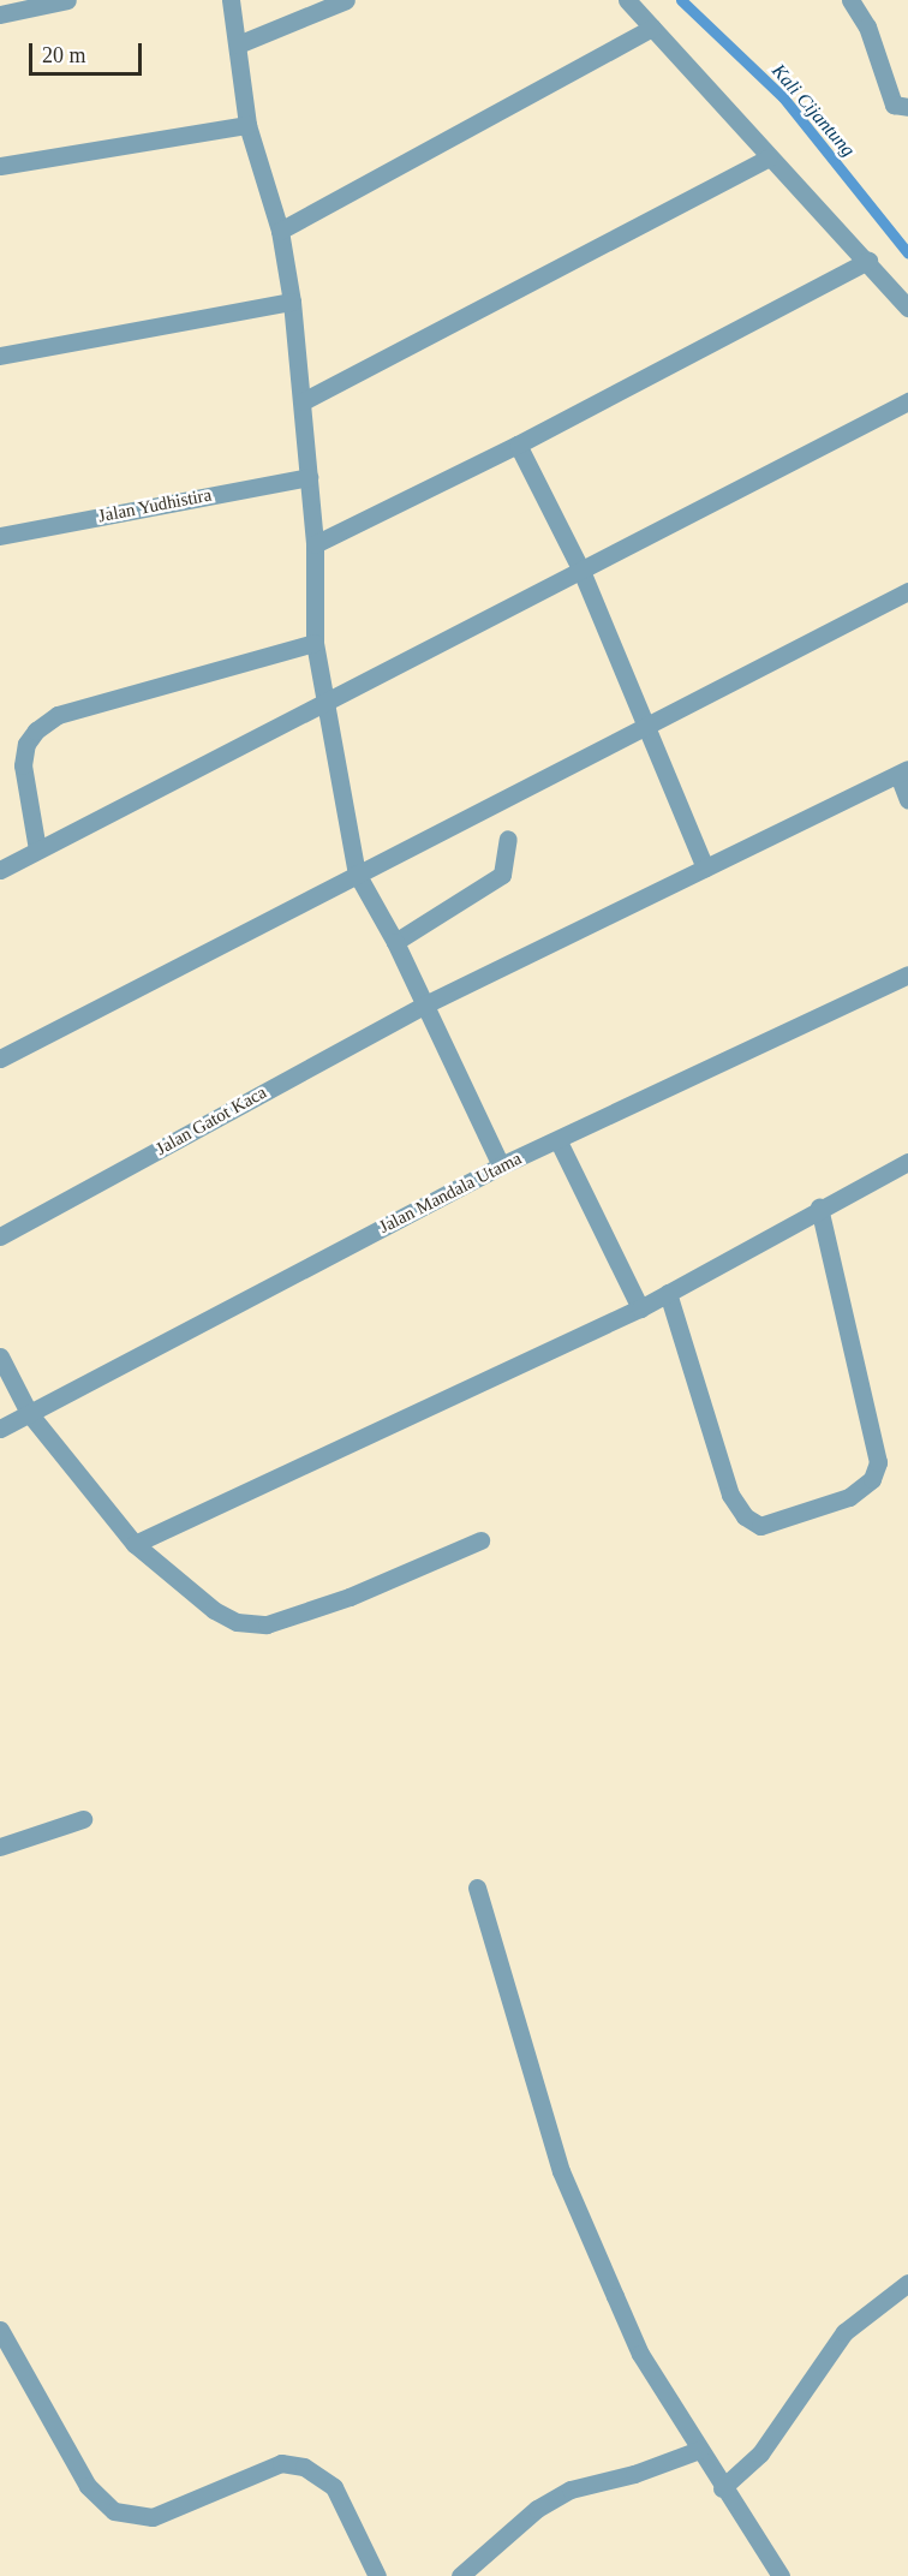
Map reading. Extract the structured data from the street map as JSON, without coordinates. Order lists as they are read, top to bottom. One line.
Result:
{"streets":{"street":["Jalan Yudhistira","Jalan Gatot Kaca","Jalan Mandala Utama"]},"water":["Kali Cijantung"],"scale_bar":"20 m"}
